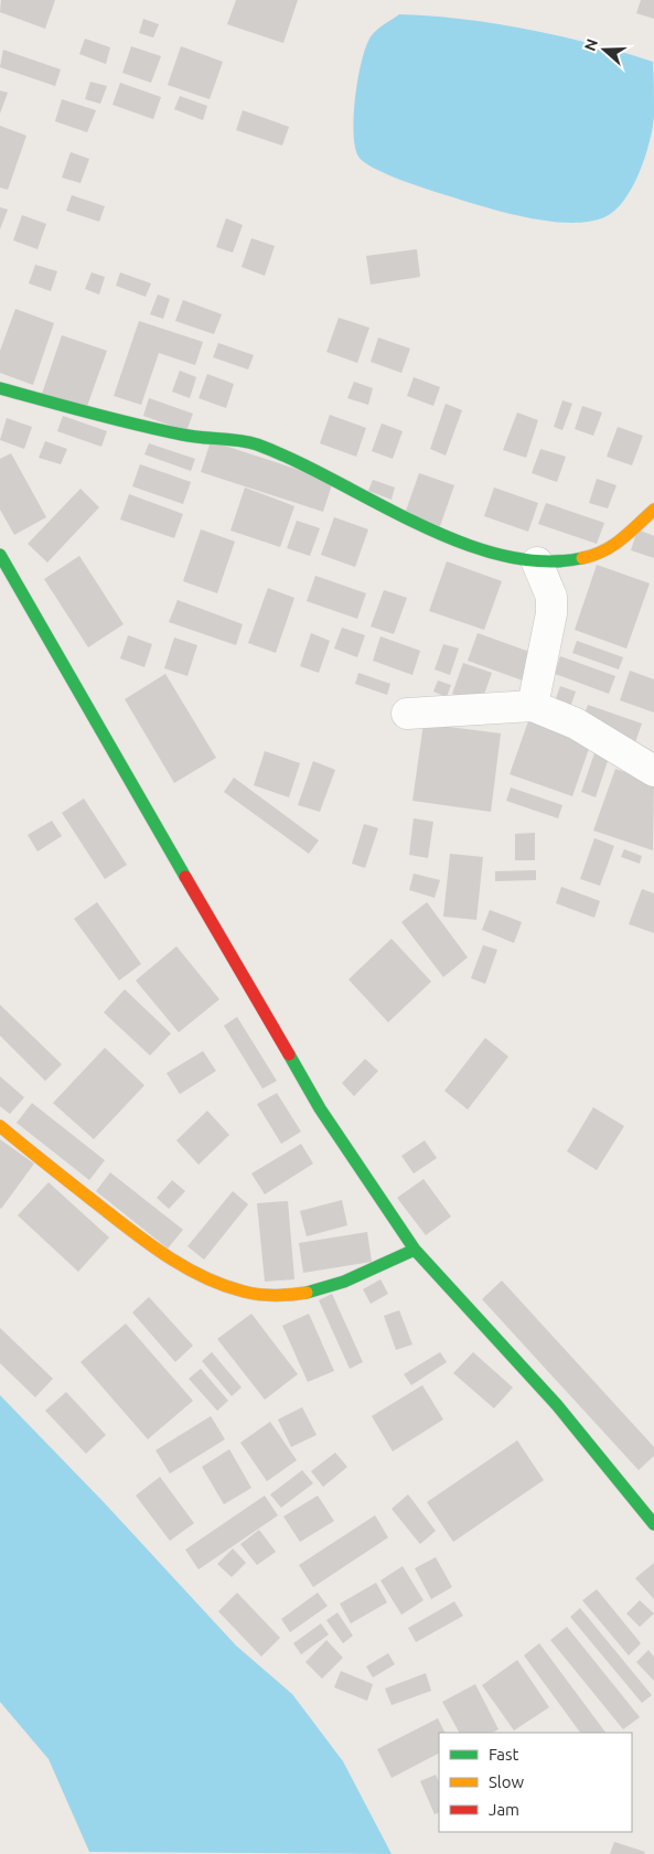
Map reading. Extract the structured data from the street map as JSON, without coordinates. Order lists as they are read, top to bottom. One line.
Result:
{"legend":["Fast","Slow","Jam"],"north":"left"}
